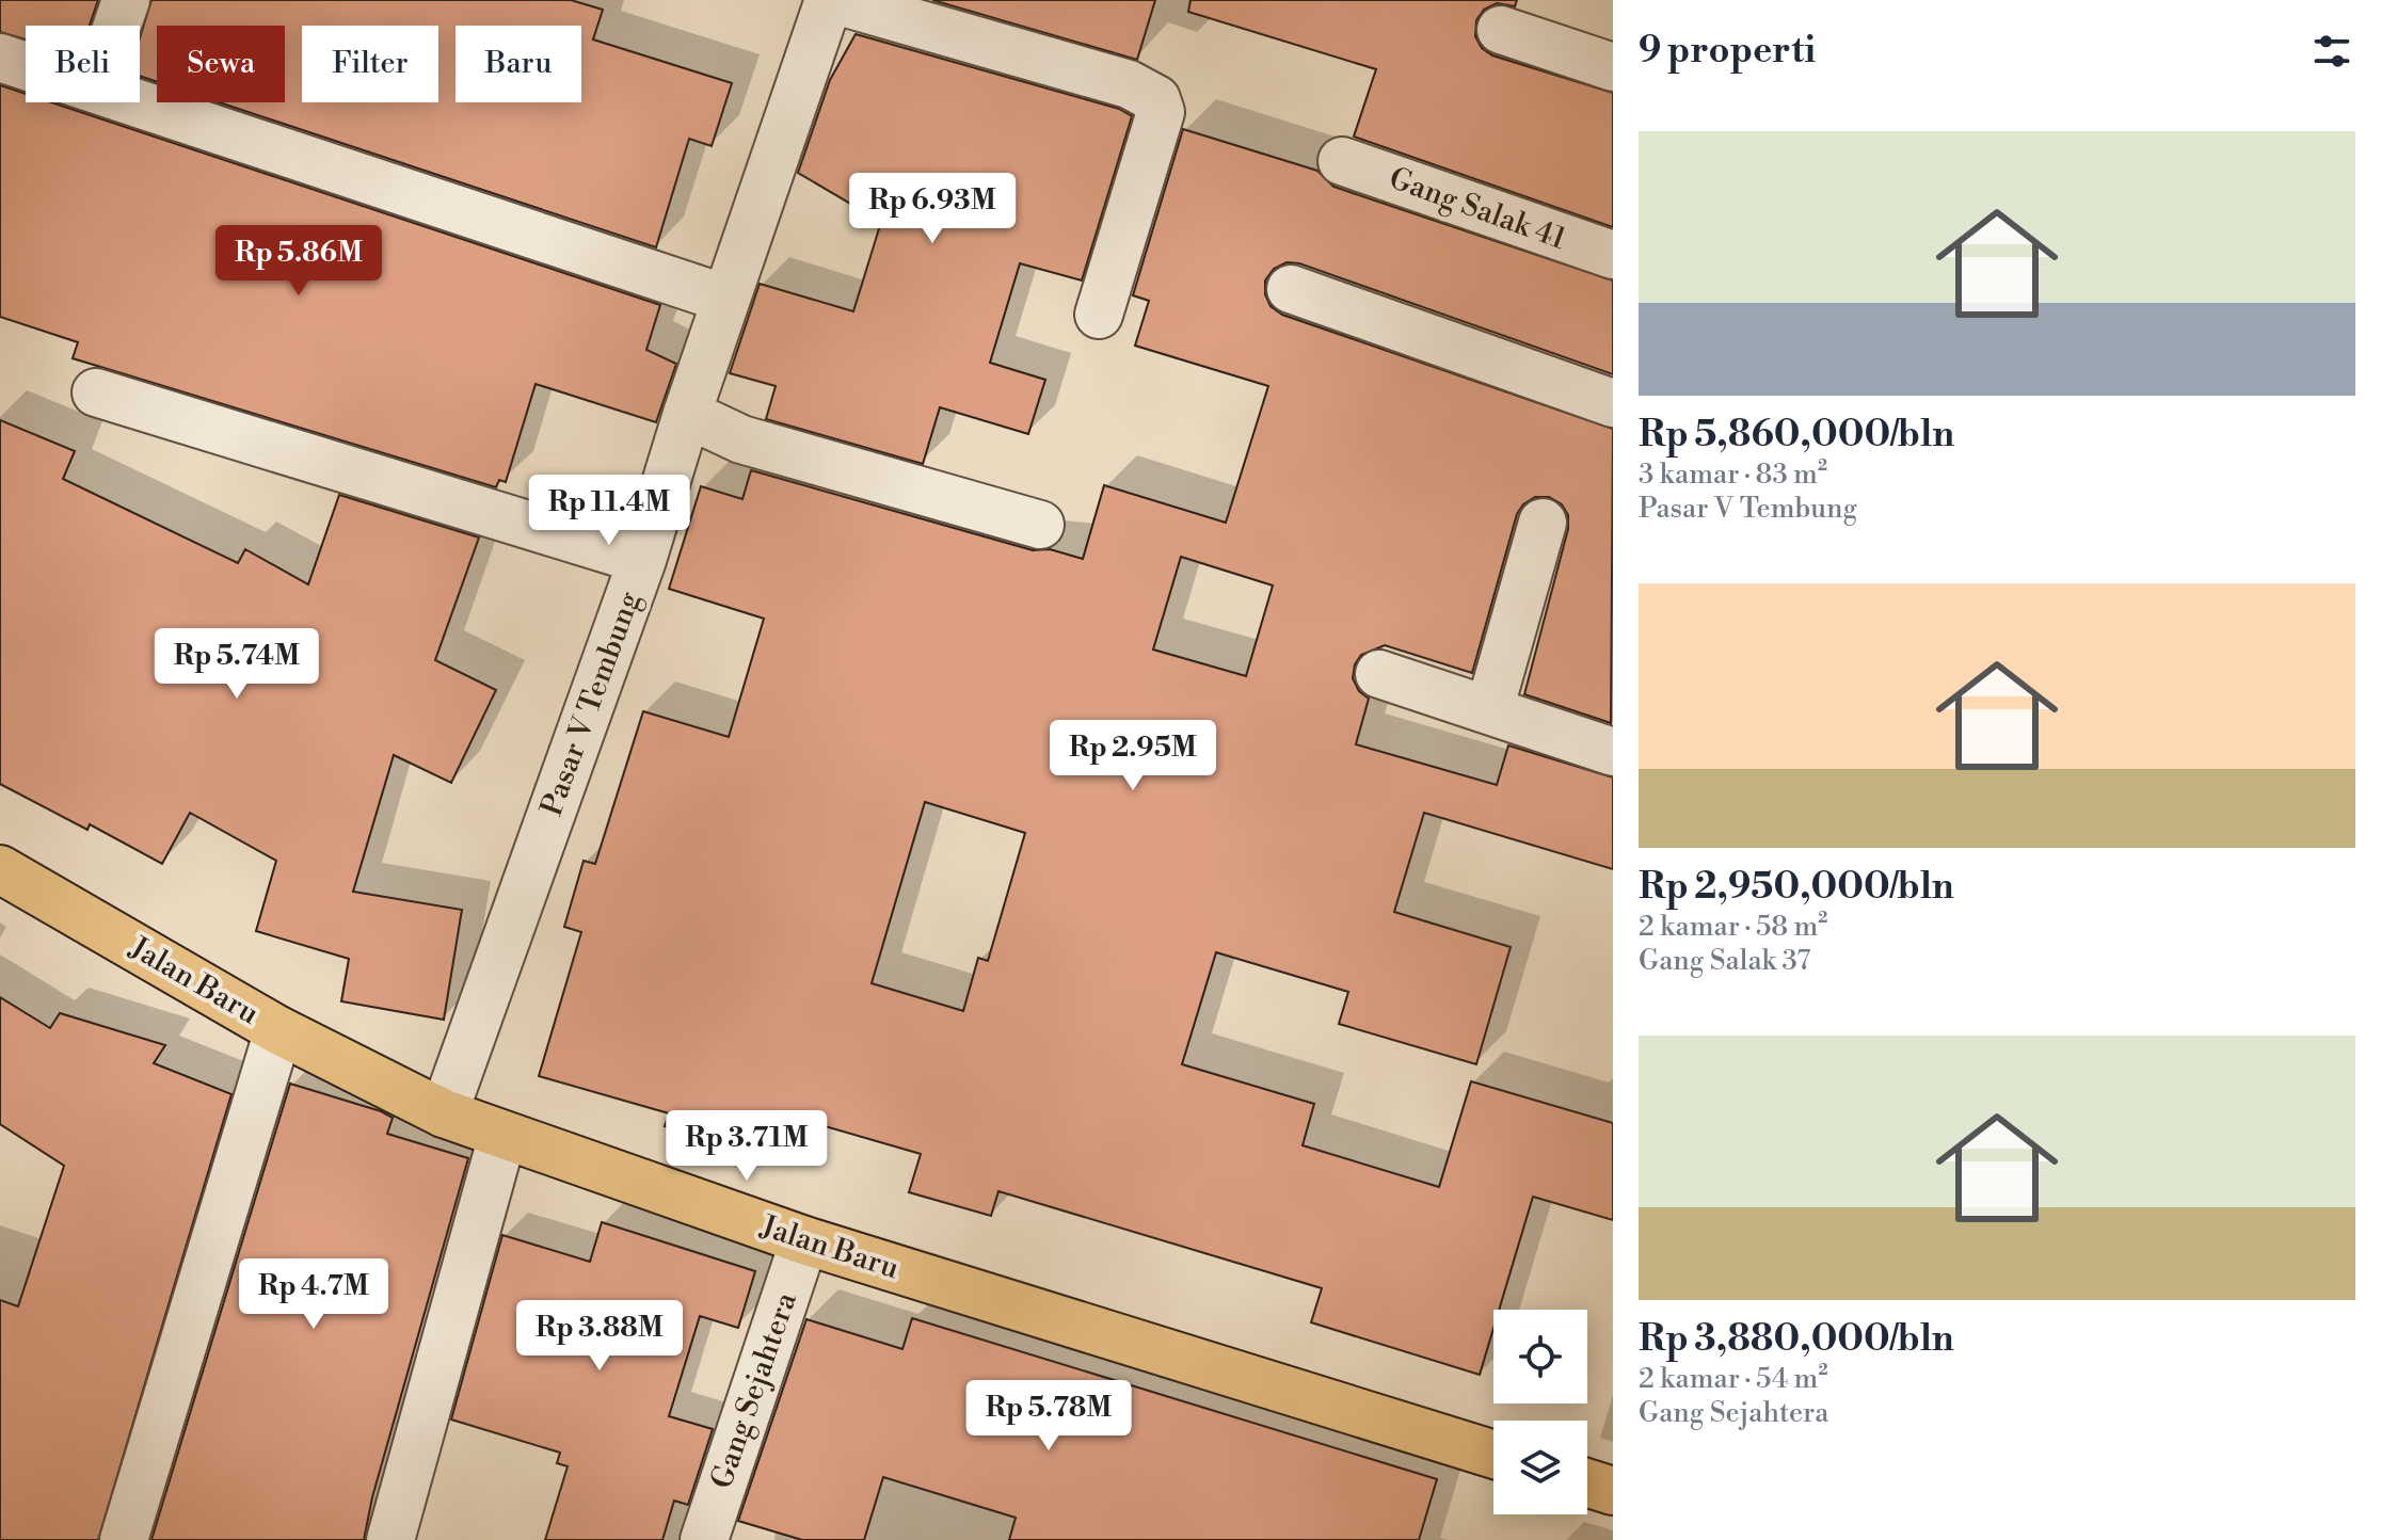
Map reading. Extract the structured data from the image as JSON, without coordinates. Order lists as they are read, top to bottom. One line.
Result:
{"streets":{"main road":["Jalan Baru"],"street":["Gang Salak 41","Pasar V Tembung","Gang Sejahtera"]},"crossings":[["Pasar V Tembung","Jalan Baru"],["Jalan Baru","Gang Sejahtera"]],"page":{"heading":"9 properti","chip":["Beli","Sewa","Filter","Baru"],"list":[{"name":"Rp 5,860,000/bln","note":"3 kamar · 83 m² · Pasar V Tembung"},{"name":"Rp 2,950,000/bln","note":"2 kamar · 58 m² · Gang Salak 37"},{"name":"Rp 3,880,000/bln","note":"2 kamar · 54 m² · Gang Sejahtera"}],"price":["Rp 6.93M","Rp 5.86M","Rp 11.4M","Rp 5.74M","Rp 2.95M","Rp 3.71M","Rp 4.7M","Rp 3.88M","Rp 5.78M"]}}
